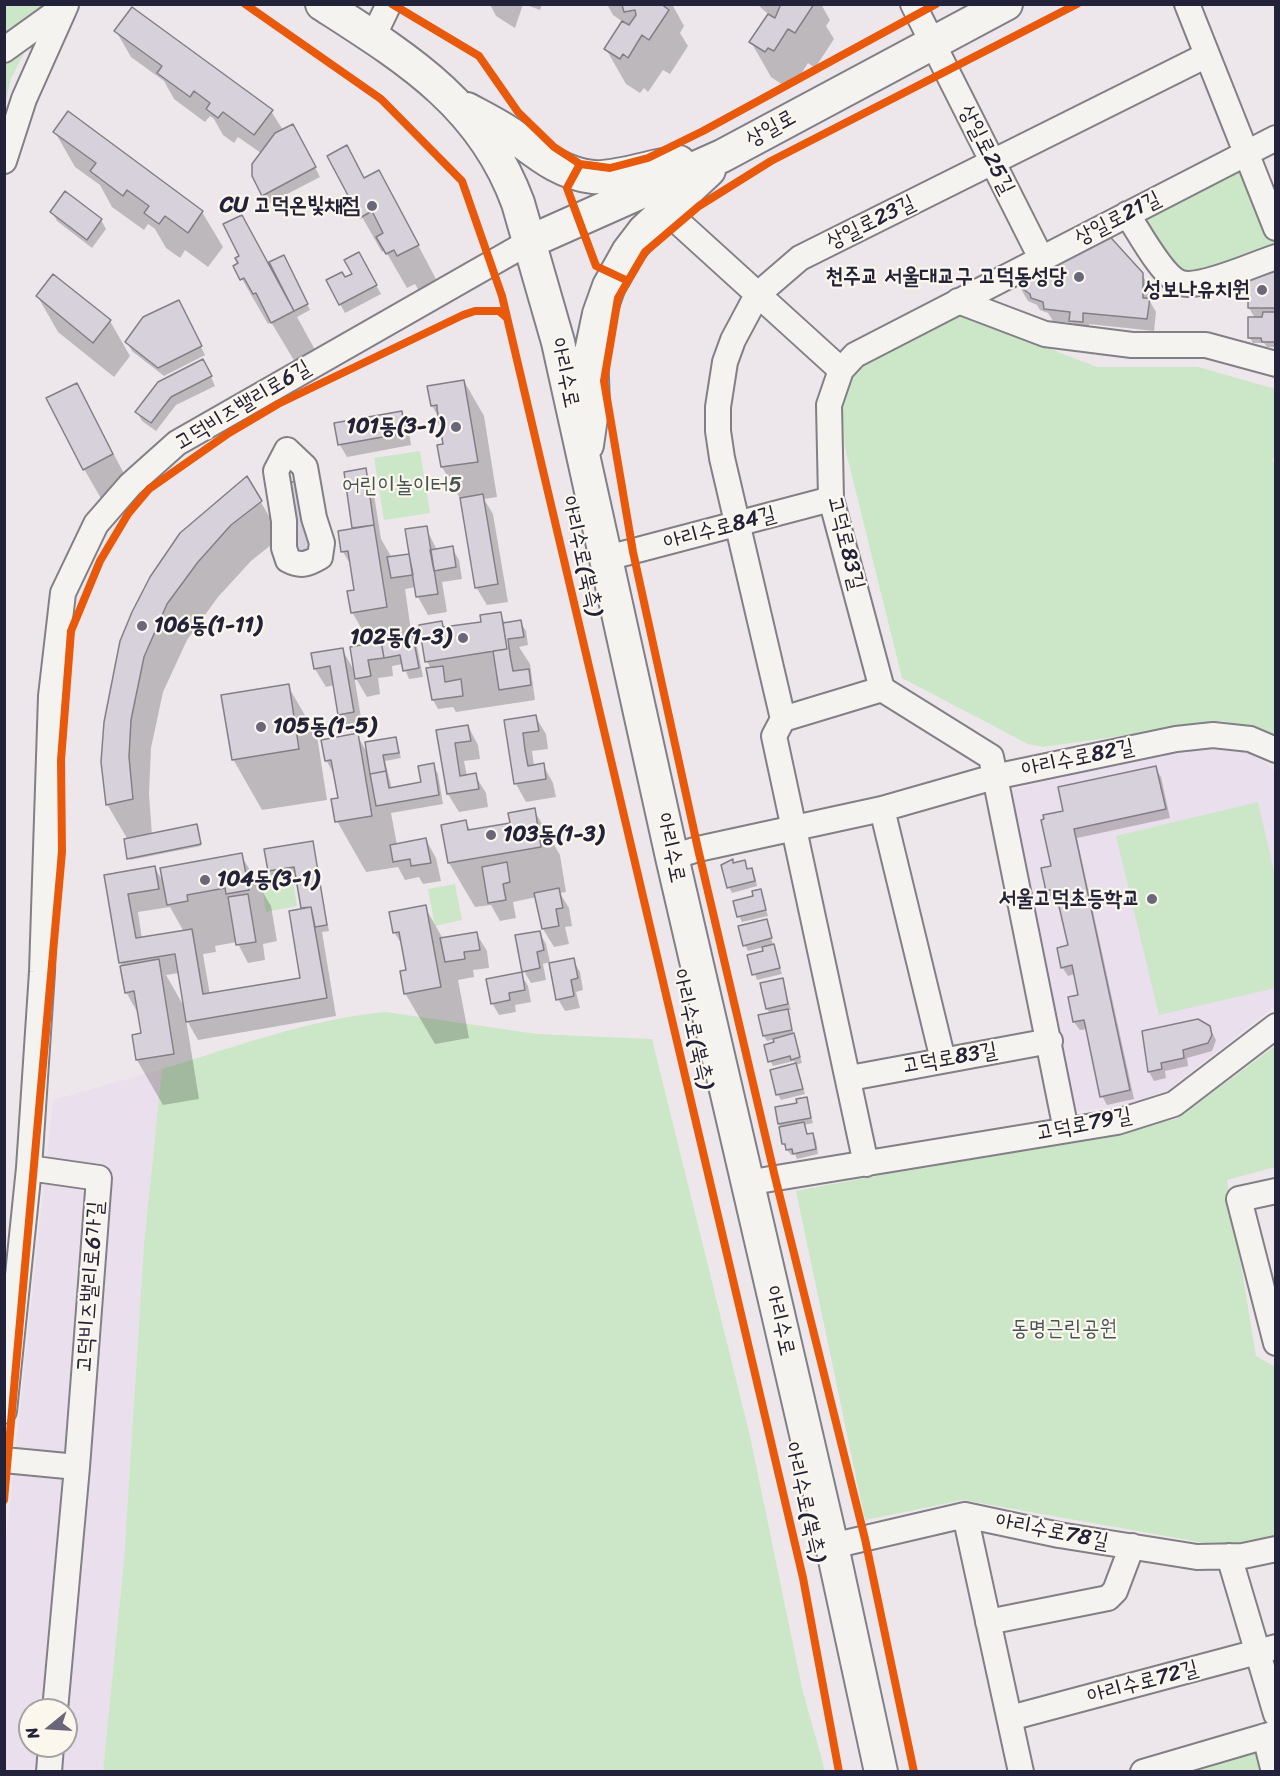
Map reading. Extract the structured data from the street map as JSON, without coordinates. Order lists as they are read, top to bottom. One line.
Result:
{"streets":{"main road":["상일로","아리수로"],"street":["상일로25길","상일로21길","상일로23길","고덕비즈밸리로6길","아리수로84길","고덕로83길","아리수로82길","고덕로79길","고덕비즈밸리로6가길","아리수로78길","아리수로72길"],"cycle path":["아리수로(북측)"]},"crossings":[["상일로","상일로25길"],["상일로","아리수로"],["상일로","고덕비즈밸리로6길"],["상일로25길","상일로21길"],["상일로25길","상일로23길"],["상일로23길","아리수로84길"],["아리수로","고덕비즈밸리로6길"],["아리수로","아리수로84길"],["아리수로","아리수로82길"],["아리수로","고덕로79길"],["아리수로","아리수로78길"],["고덕비즈밸리로6길","고덕비즈밸리로6가길"],["아리수로84길","고덕로83길"]],"parks":["어린이놀이터5","동명근린공원"],"places":["CU 고덕온빛채점","천주교 서울대교구 고덕동성당","성보나유치원","101동(3-1)","106동(1-11)","102동(1-3)","105동(1-5)","103동(1-3)","104동(3-1)","서울고덕초등학교"],"north":"left"}
